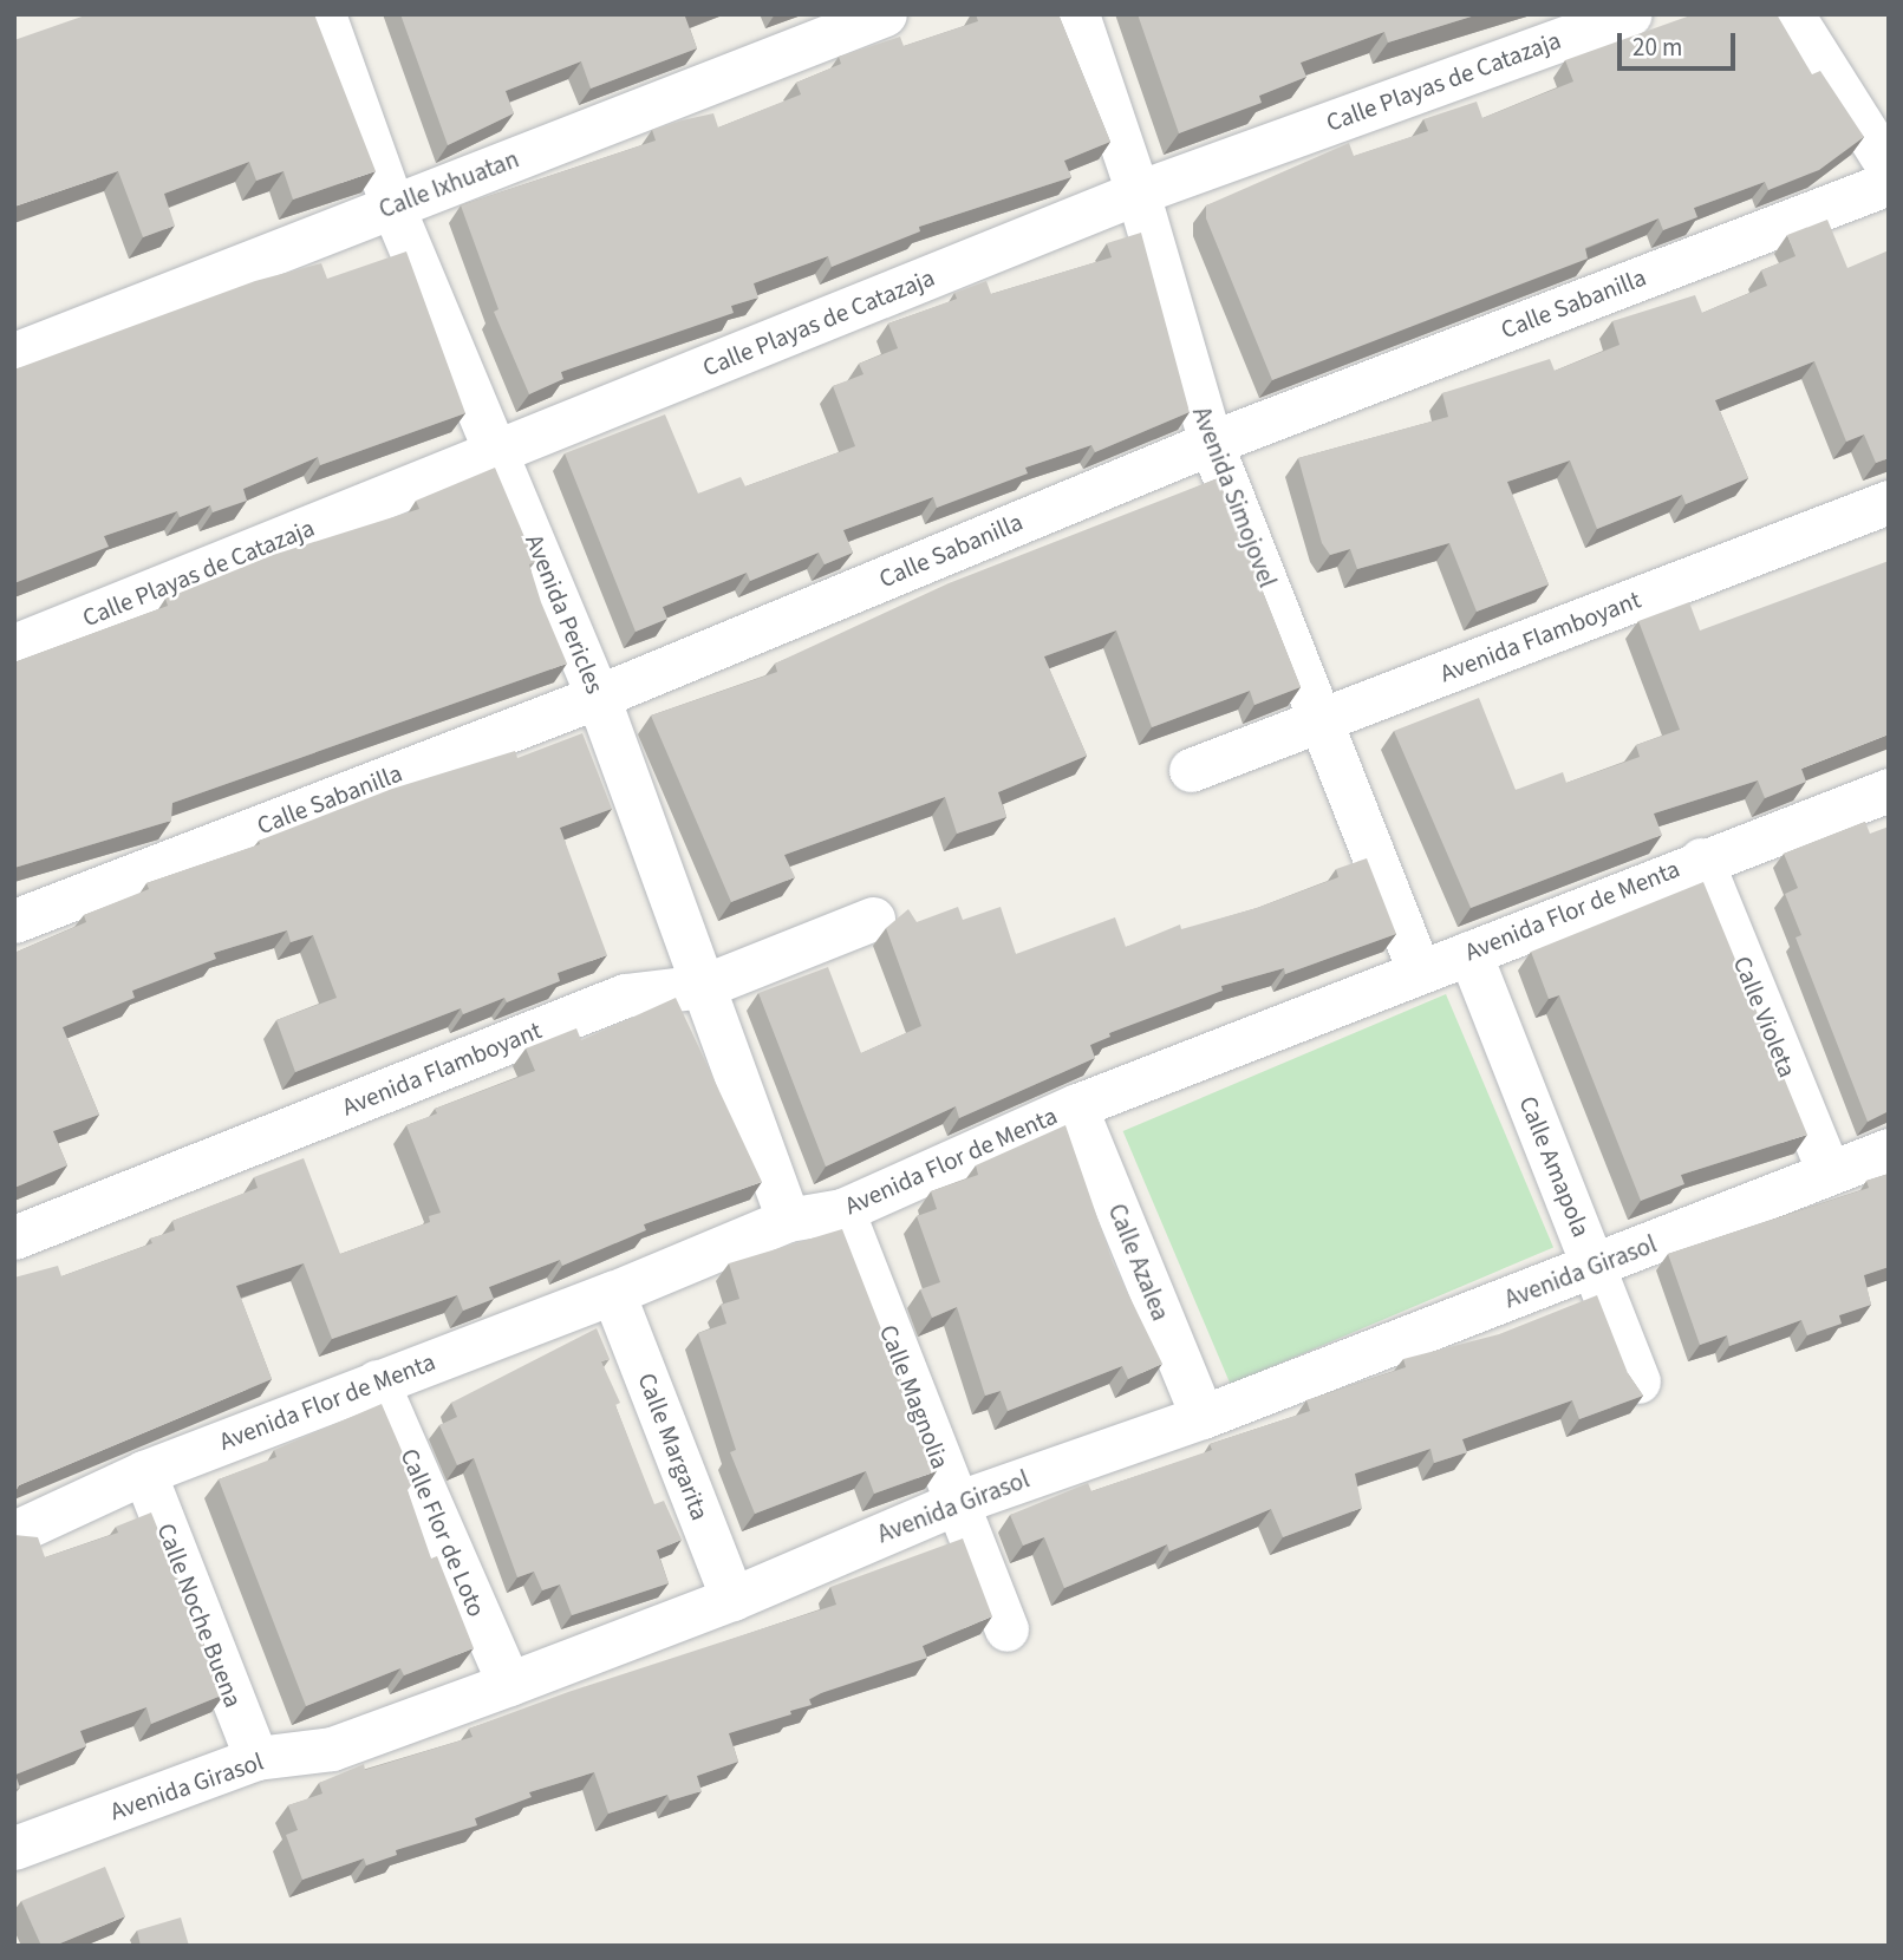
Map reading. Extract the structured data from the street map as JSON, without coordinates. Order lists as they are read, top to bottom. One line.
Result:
{"streets":{"street":["Calle Playas de Catazaja","Calle Ixhuatan","Calle Sabanilla","Avenida Simojovel","Avenida Pericles","Avenida Flamboyant","Avenida Flor de Menta","Calle Violeta","Calle Amapola","Calle Azalea","Avenida Girasol","Calle Magnolia","Calle Margarita","Calle Flor de Loto","Calle Noche Buena"]},"crossings":[["Calle Playas de Catazaja","Avenida Simojovel"],["Calle Playas de Catazaja","Avenida Pericles"],["Calle Ixhuatan","Avenida Pericles"],["Calle Sabanilla","Avenida Simojovel"],["Calle Sabanilla","Avenida Pericles"],["Avenida Simojovel","Avenida Flamboyant"],["Avenida Simojovel","Avenida Flor de Menta"],["Avenida Pericles","Avenida Flamboyant"],["Avenida Pericles","Avenida Flor de Menta"],["Avenida Flor de Menta","Calle Violeta"],["Avenida Flor de Menta","Calle Amapola"],["Avenida Flor de Menta","Calle Azalea"],["Avenida Flor de Menta","Calle Magnolia"],["Avenida Flor de Menta","Calle Margarita"],["Avenida Flor de Menta","Calle Flor de Loto"],["Avenida Flor de Menta","Calle Noche Buena"],["Calle Violeta","Avenida Girasol"],["Calle Amapola","Avenida Girasol"],["Calle Azalea","Avenida Girasol"],["Avenida Girasol","Calle Magnolia"],["Avenida Girasol","Calle Margarita"],["Avenida Girasol","Calle Flor de Loto"],["Avenida Girasol","Calle Noche Buena"]],"scale_bar":"20 m"}
